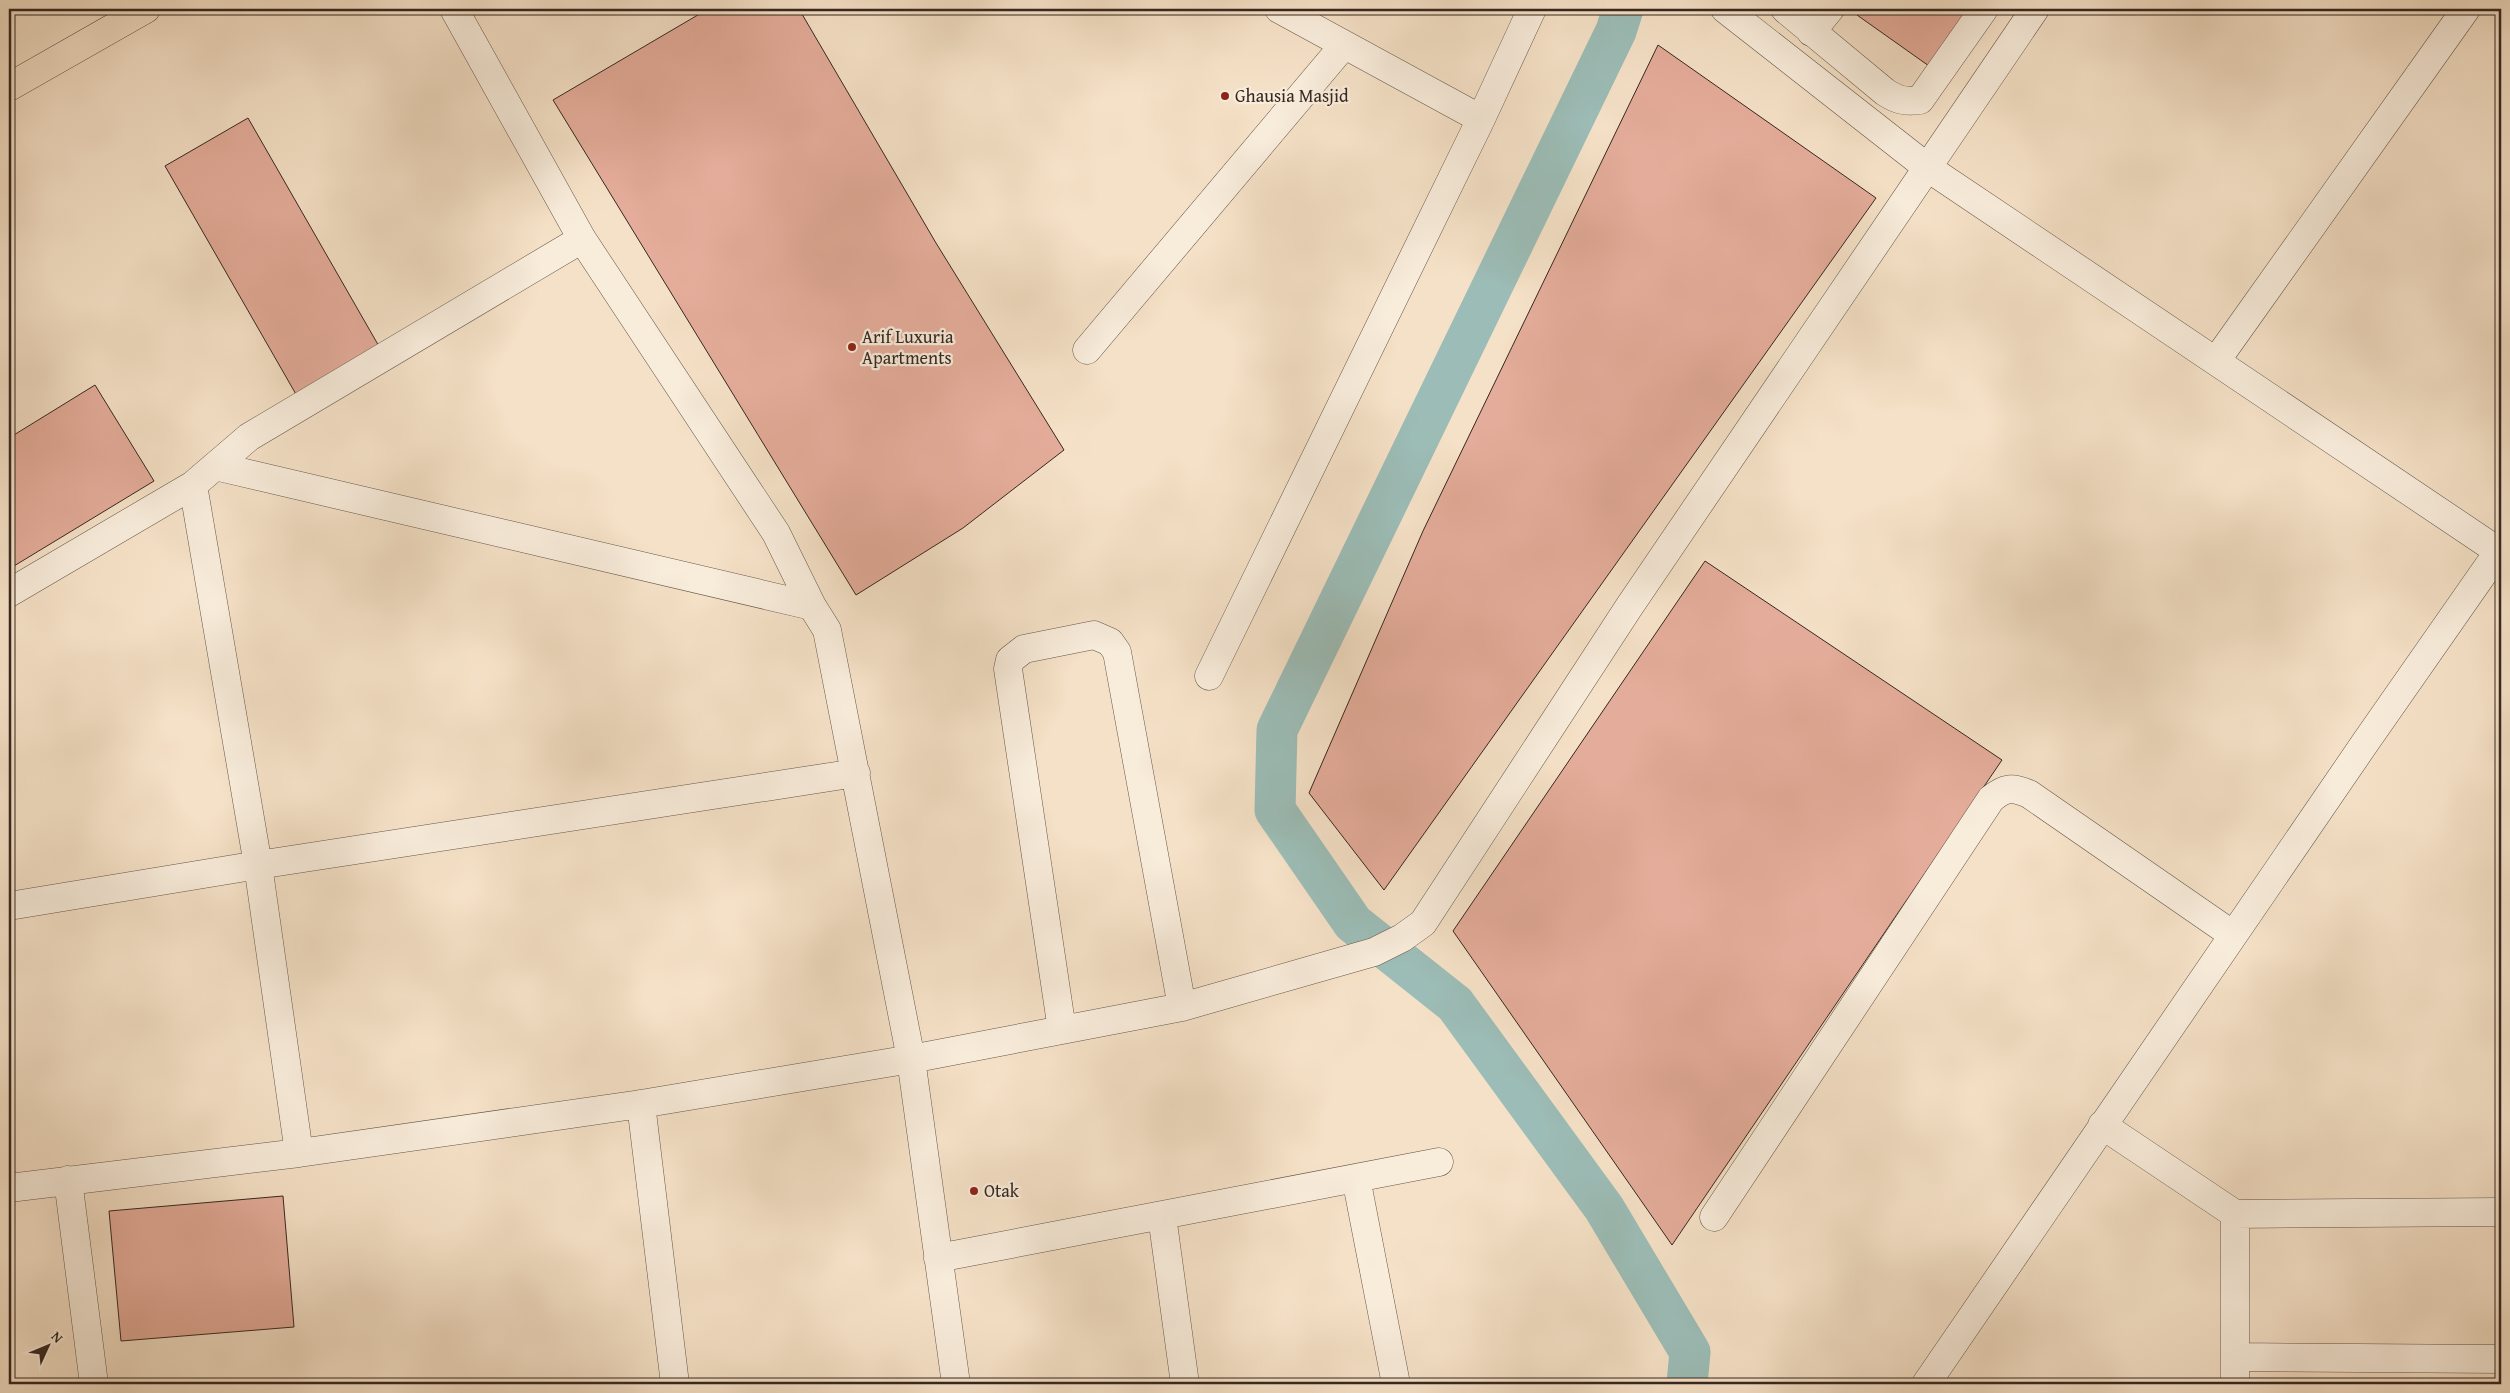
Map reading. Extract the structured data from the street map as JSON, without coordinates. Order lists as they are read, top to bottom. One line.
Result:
{"places":["Ghausia Masjid","Arif Luxuria Apartments","Otak"],"north":"top right"}
